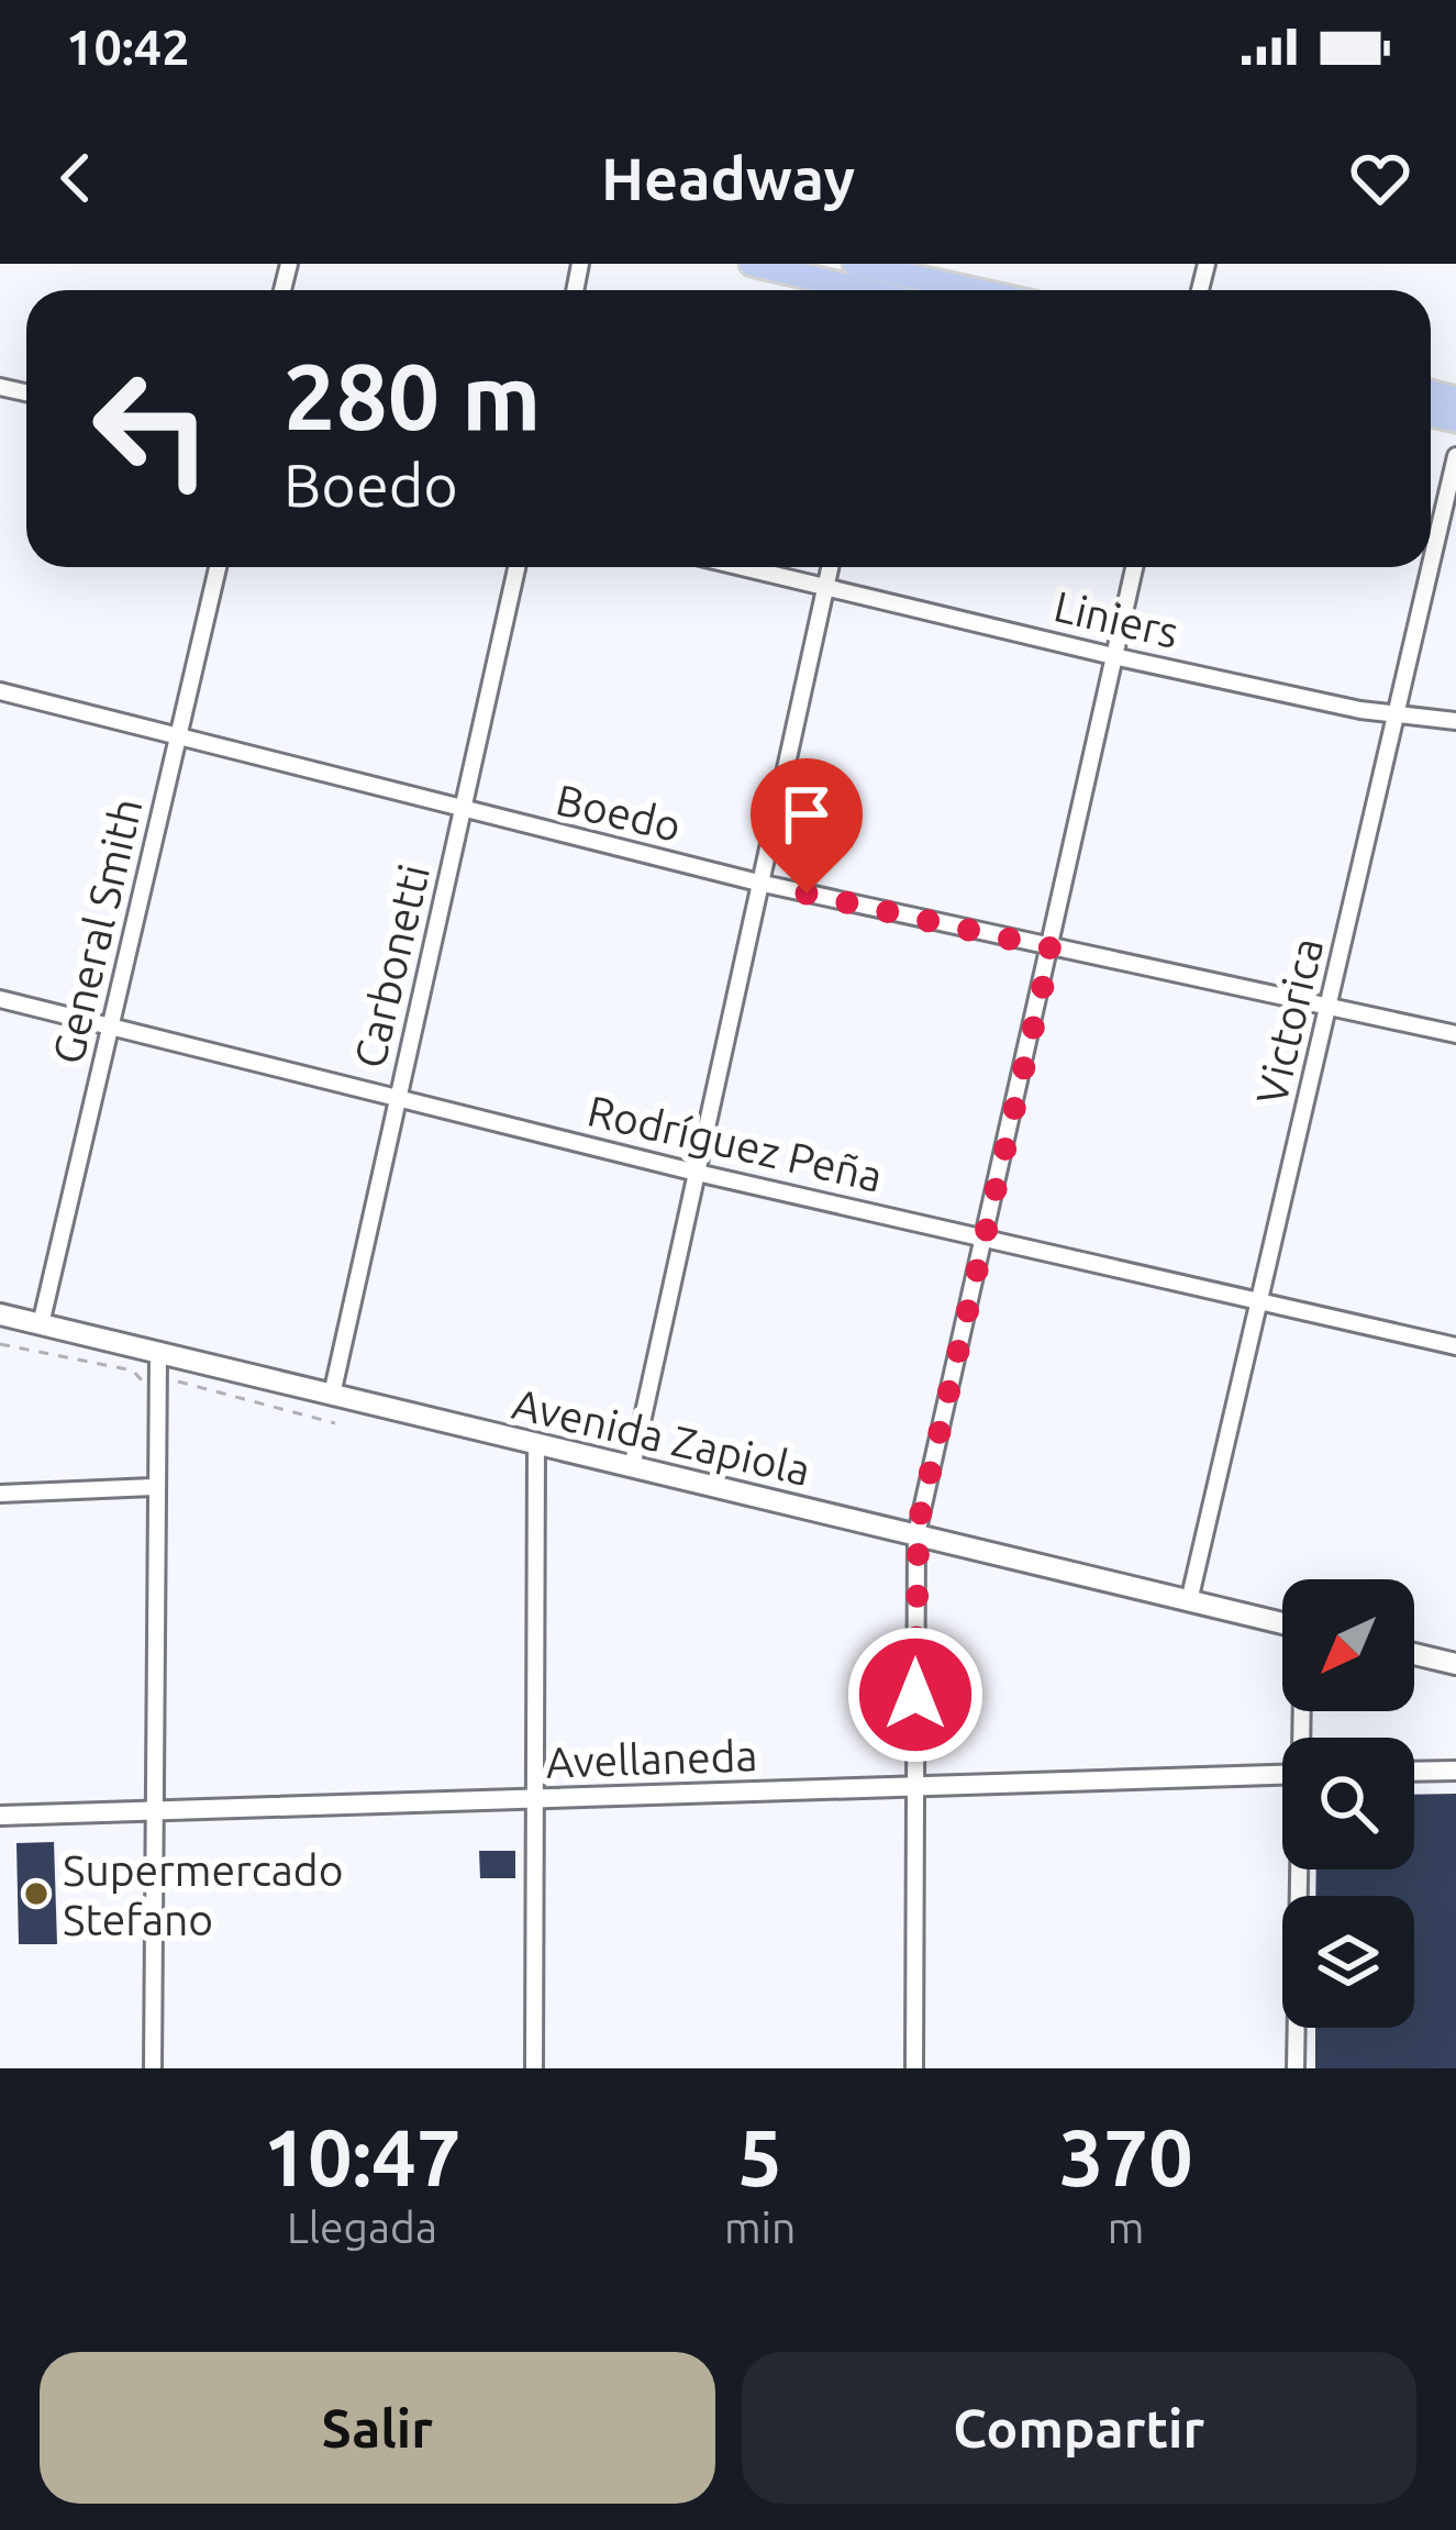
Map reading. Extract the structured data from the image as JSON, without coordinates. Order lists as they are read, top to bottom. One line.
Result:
{"streets":{"main road":["Avenida Zapiola"],"street":["Liniers","Boedo","General Smith","Carbonetti","Victorica","Rodríguez Peña","Avellaneda"]},"crossings":[["Liniers","Victorica"],["Boedo","General Smith"],["Boedo","Carbonetti"],["Boedo","Victorica"],["General Smith","Rodríguez Peña"],["General Smith","Avenida Zapiola"],["Carbonetti","Rodríguez Peña"],["Carbonetti","Avenida Zapiola"],["Victorica","Rodríguez Peña"],["Victorica","Avenida Zapiola"]],"places":["Supermercado Stefano"],"north":"bottom left","page":{"status":"10:42","header":"Headway","turn":["280 m","Boedo"],"eta":["10:47","Llegada","5","min","370","m"],"buttons":["Salir","Compartir"]}}
